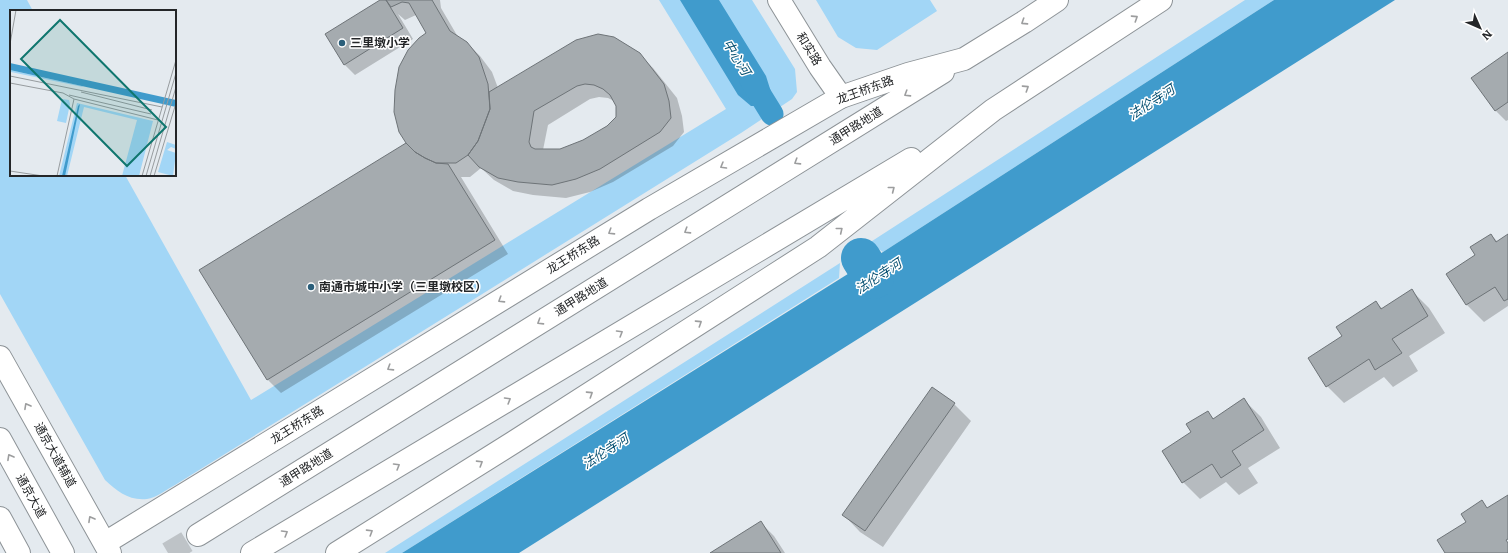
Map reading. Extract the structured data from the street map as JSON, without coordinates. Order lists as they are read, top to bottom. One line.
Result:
{"streets":{"main road":["和实路","龙王桥东路","通甲路地道","通京大道辅道","通京大道"]},"crossings":[["和实路","龙王桥东路"],["龙王桥东路","通甲路地道"],["龙王桥东路","通京大道辅道"]],"one_way":["通京大道辅道"],"water":["中心河","法伦寺河"],"places":["三里墩小学","南通市城中小学（三里墩校区）"],"north":"bottom right"}
